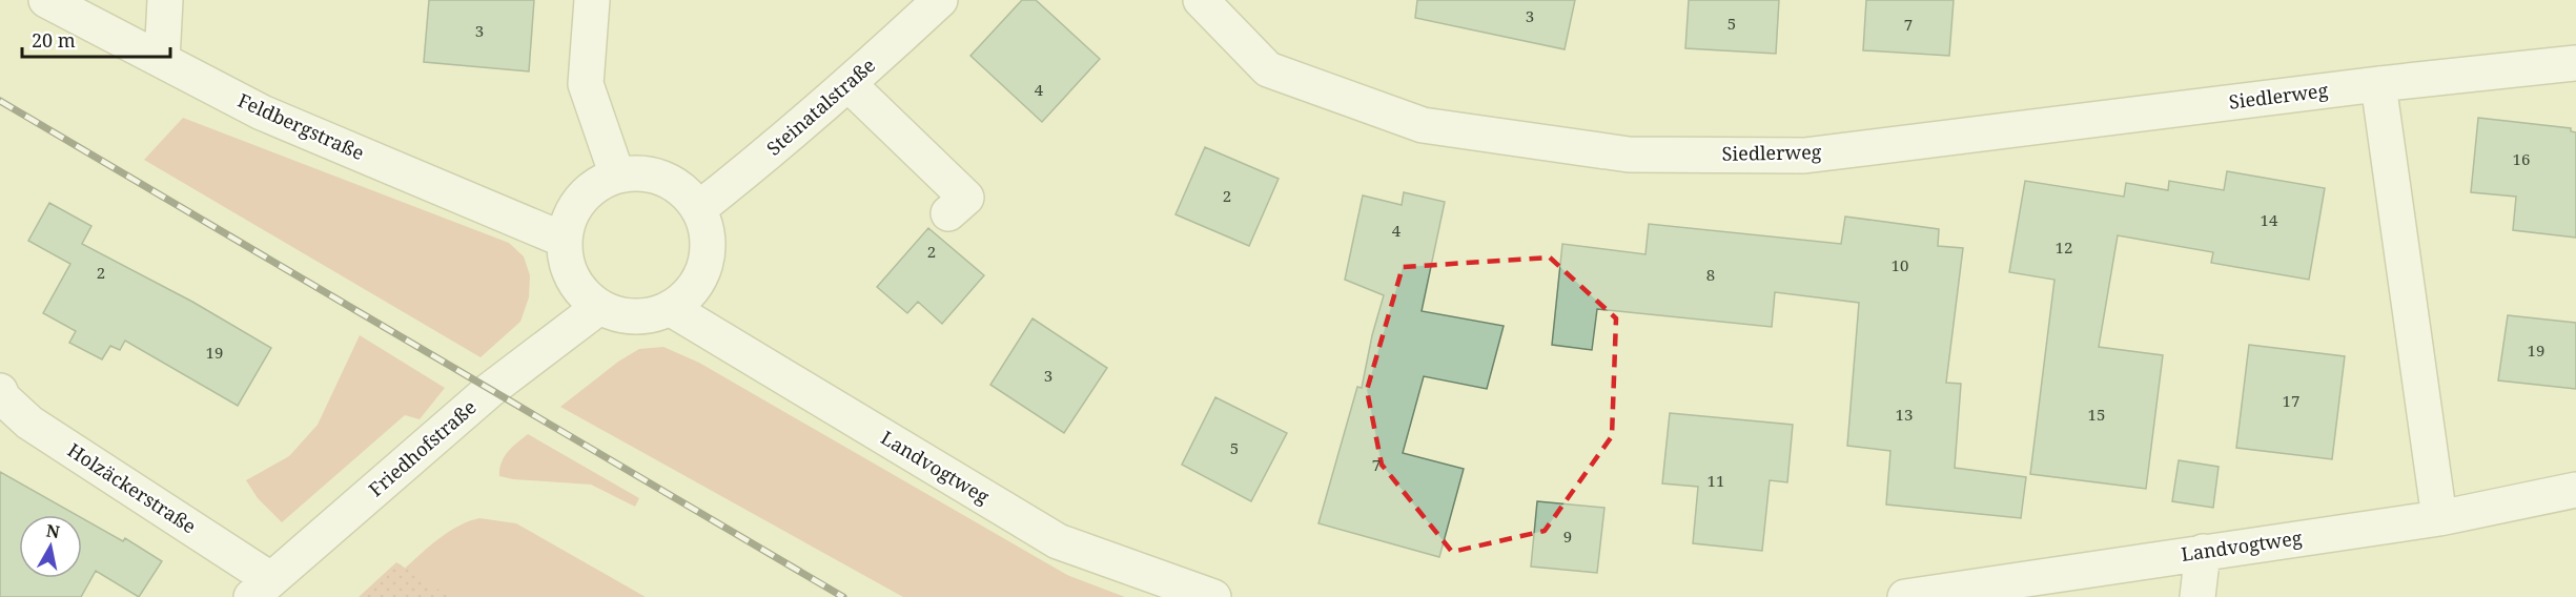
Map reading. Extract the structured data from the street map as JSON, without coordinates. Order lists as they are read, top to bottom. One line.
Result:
{"streets":{"street":["Siedlerweg","Steinatalstraße","Feldbergstraße","Friedhofstraße","Landvogtweg","Holzäckerstraße"]},"crossings":[["Steinatalstraße","Feldbergstraße"],["Steinatalstraße","Friedhofstraße"],["Steinatalstraße","Landvogtweg"],["Feldbergstraße","Friedhofstraße"],["Feldbergstraße","Landvogtweg"],["Friedhofstraße","Landvogtweg"],["Friedhofstraße","Holzäckerstraße"]],"house_numbers":["3","5","7","3","4","16","2","14","4","12","2","10","2","8","19","19","3","17","13","15","5","7","11","9"],"scale_bar":"20 m","north":"top"}
